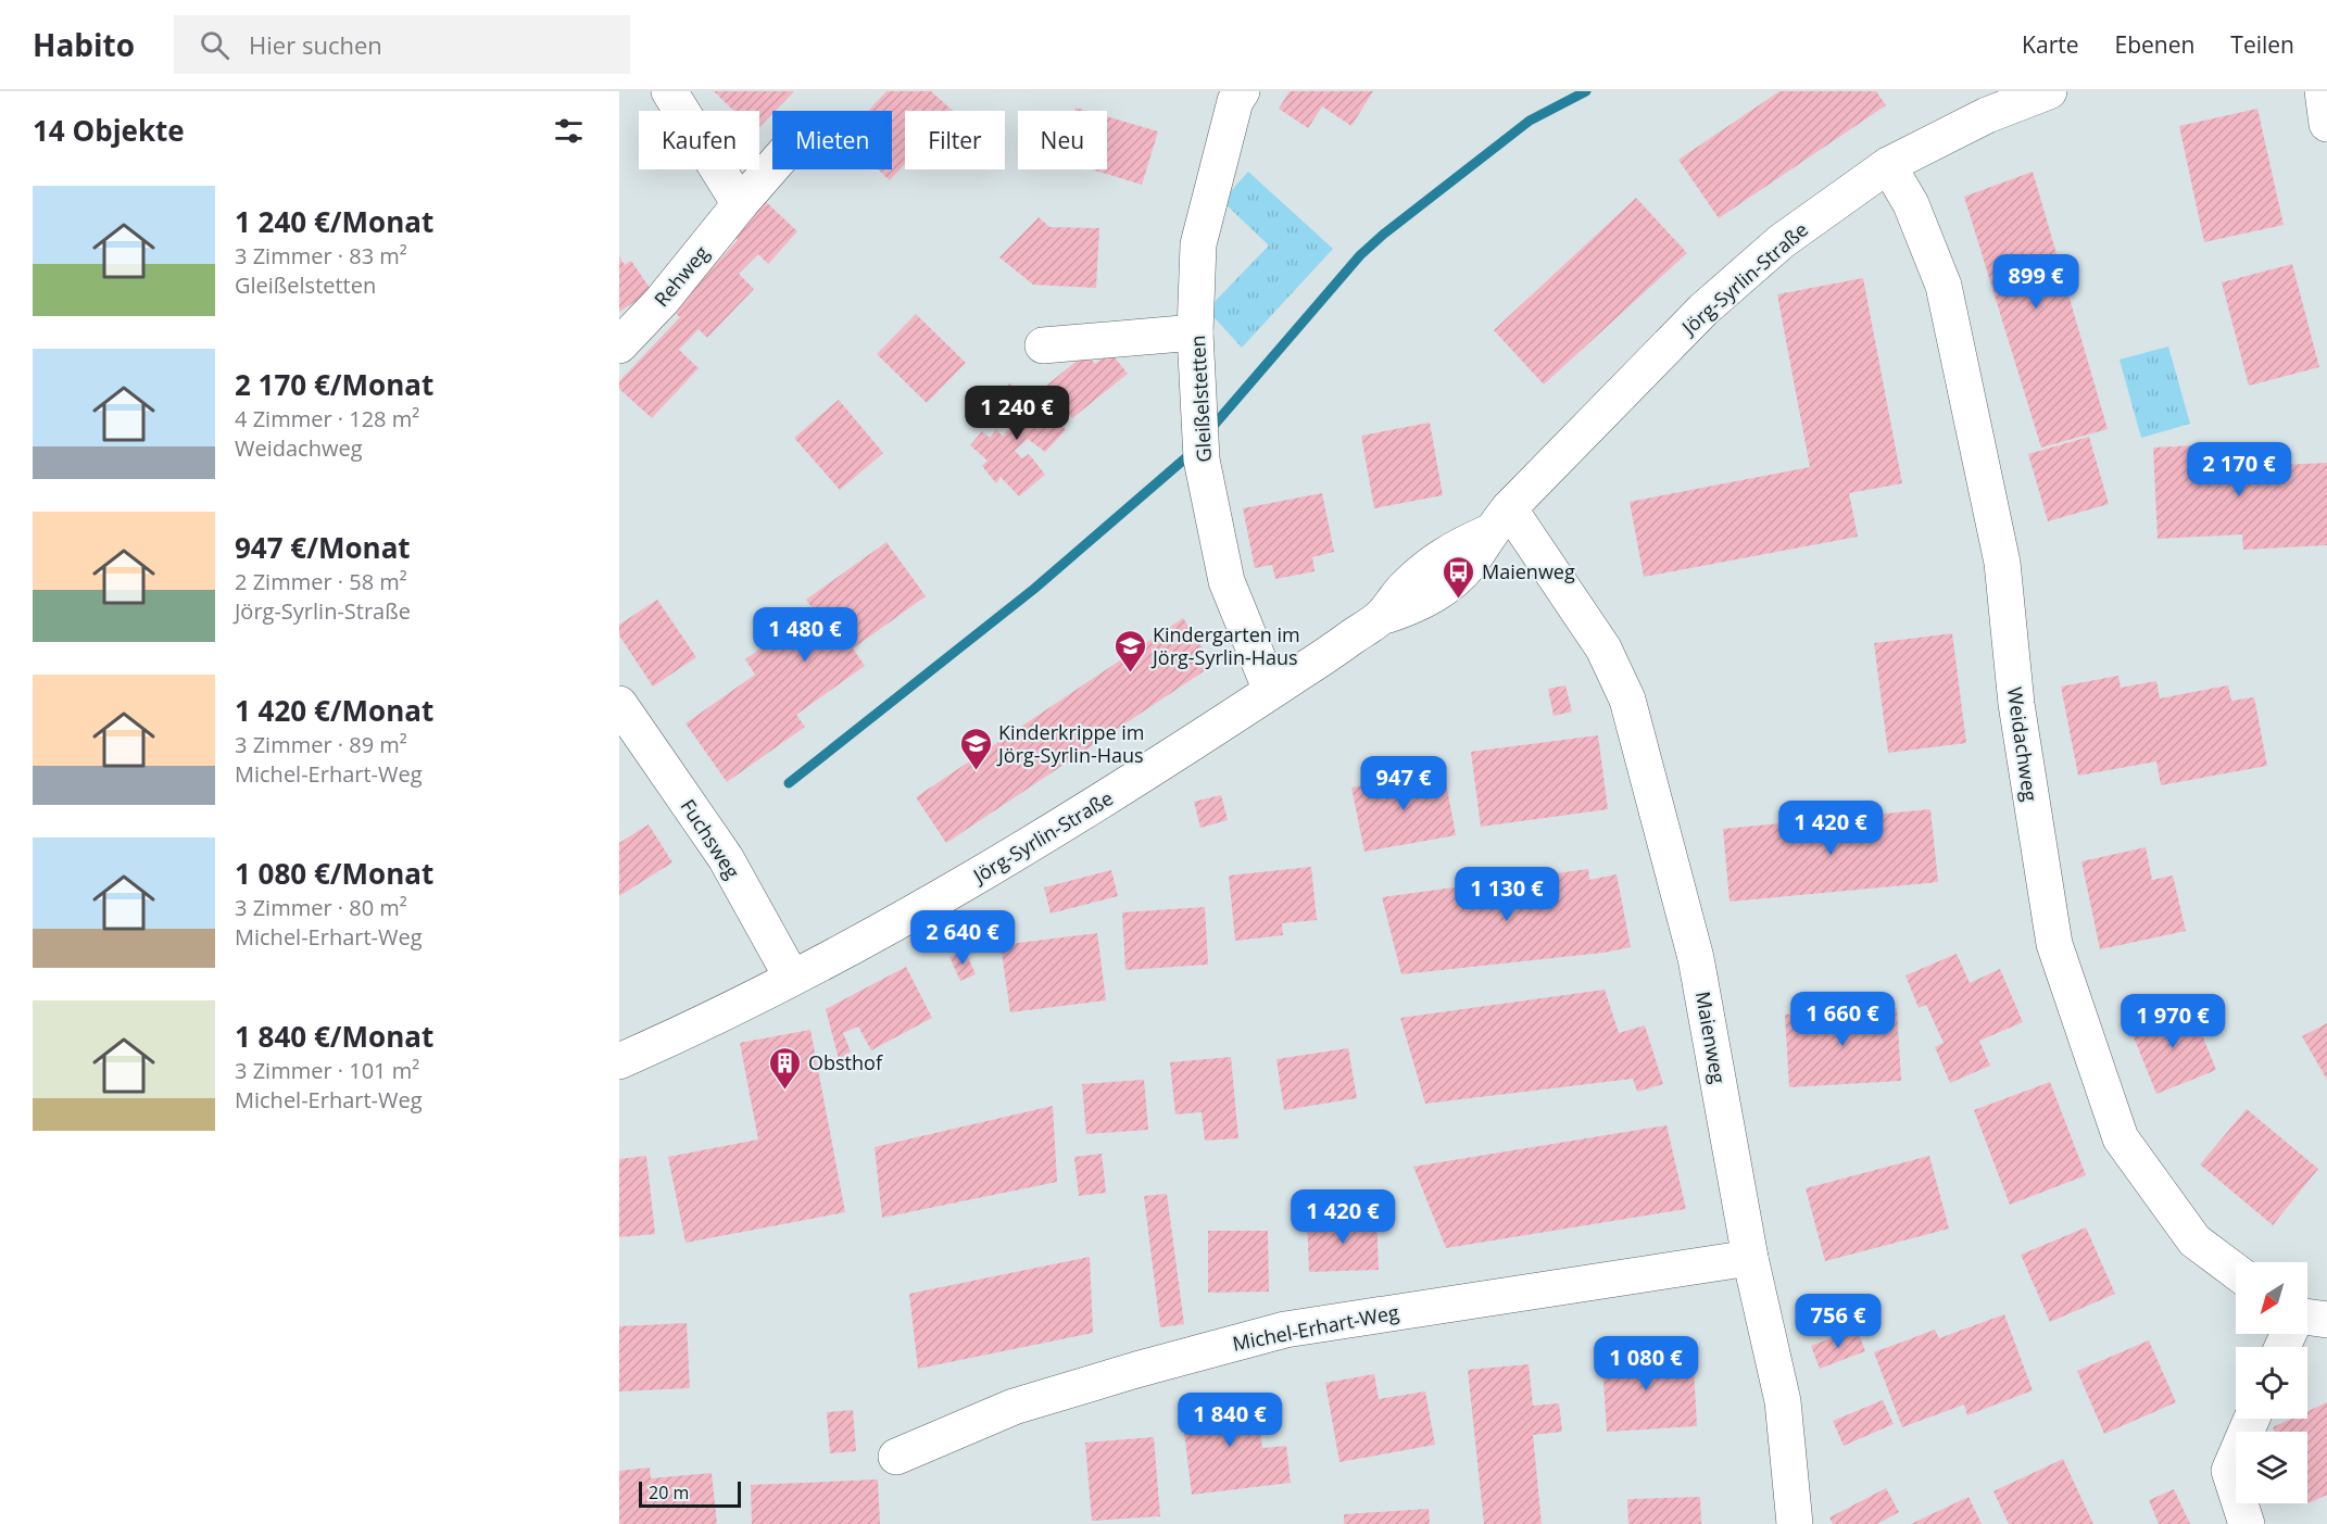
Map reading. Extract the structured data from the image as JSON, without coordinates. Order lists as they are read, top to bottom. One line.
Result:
{"streets":{"street":["Rehweg","Jörg-Syrlin-Straße","Gleißelstetten","Weidachweg","Fuchsweg","Maienweg","Michel-Erhart-Weg"]},"crossings":[["Jörg-Syrlin-Straße","Gleißelstetten"],["Jörg-Syrlin-Straße","Weidachweg"],["Jörg-Syrlin-Straße","Fuchsweg"],["Jörg-Syrlin-Straße","Maienweg"],["Maienweg","Michel-Erhart-Weg"]],"places":{"bus stop":["Maienweg"],"school or university":["Kindergarten im Jörg-Syrlin-Haus","Kinderkrippe im Jörg-Syrlin-Haus"],"building":["Obsthof"]},"scale_bar":"20 m","north":"bottom left","page":{"header":"Habito","search":"Hier suchen","nav":["Karte","Ebenen","Teilen"],"heading":"14 Objekte","chip":["Kaufen","Mieten","Filter","Neu"],"list":[{"name":"1 240 €/Monat","note":"3 Zimmer · 83 m² · Gleißelstetten"},{"name":"2 170 €/Monat","note":"4 Zimmer · 128 m² · Weidachweg"},{"name":"947 €/Monat","note":"2 Zimmer · 58 m² · Jörg-Syrlin-Straße"},{"name":"1 420 €/Monat","note":"3 Zimmer · 89 m² · Michel-Erhart-Weg"},{"name":"1 080 €/Monat","note":"3 Zimmer · 80 m² · Michel-Erhart-Weg"},{"name":"1 840 €/Monat","note":"3 Zimmer · 101 m² · Michel-Erhart-Weg"}],"price":["899 €","1 240 €","2 170 €","1 480 €","947 €","1 420 €","1 130 €","2 640 €","1 660 €","1 970 €","1 420 €","756 €","1 080 €","1 840 €"],"scale":"20 m"}}
